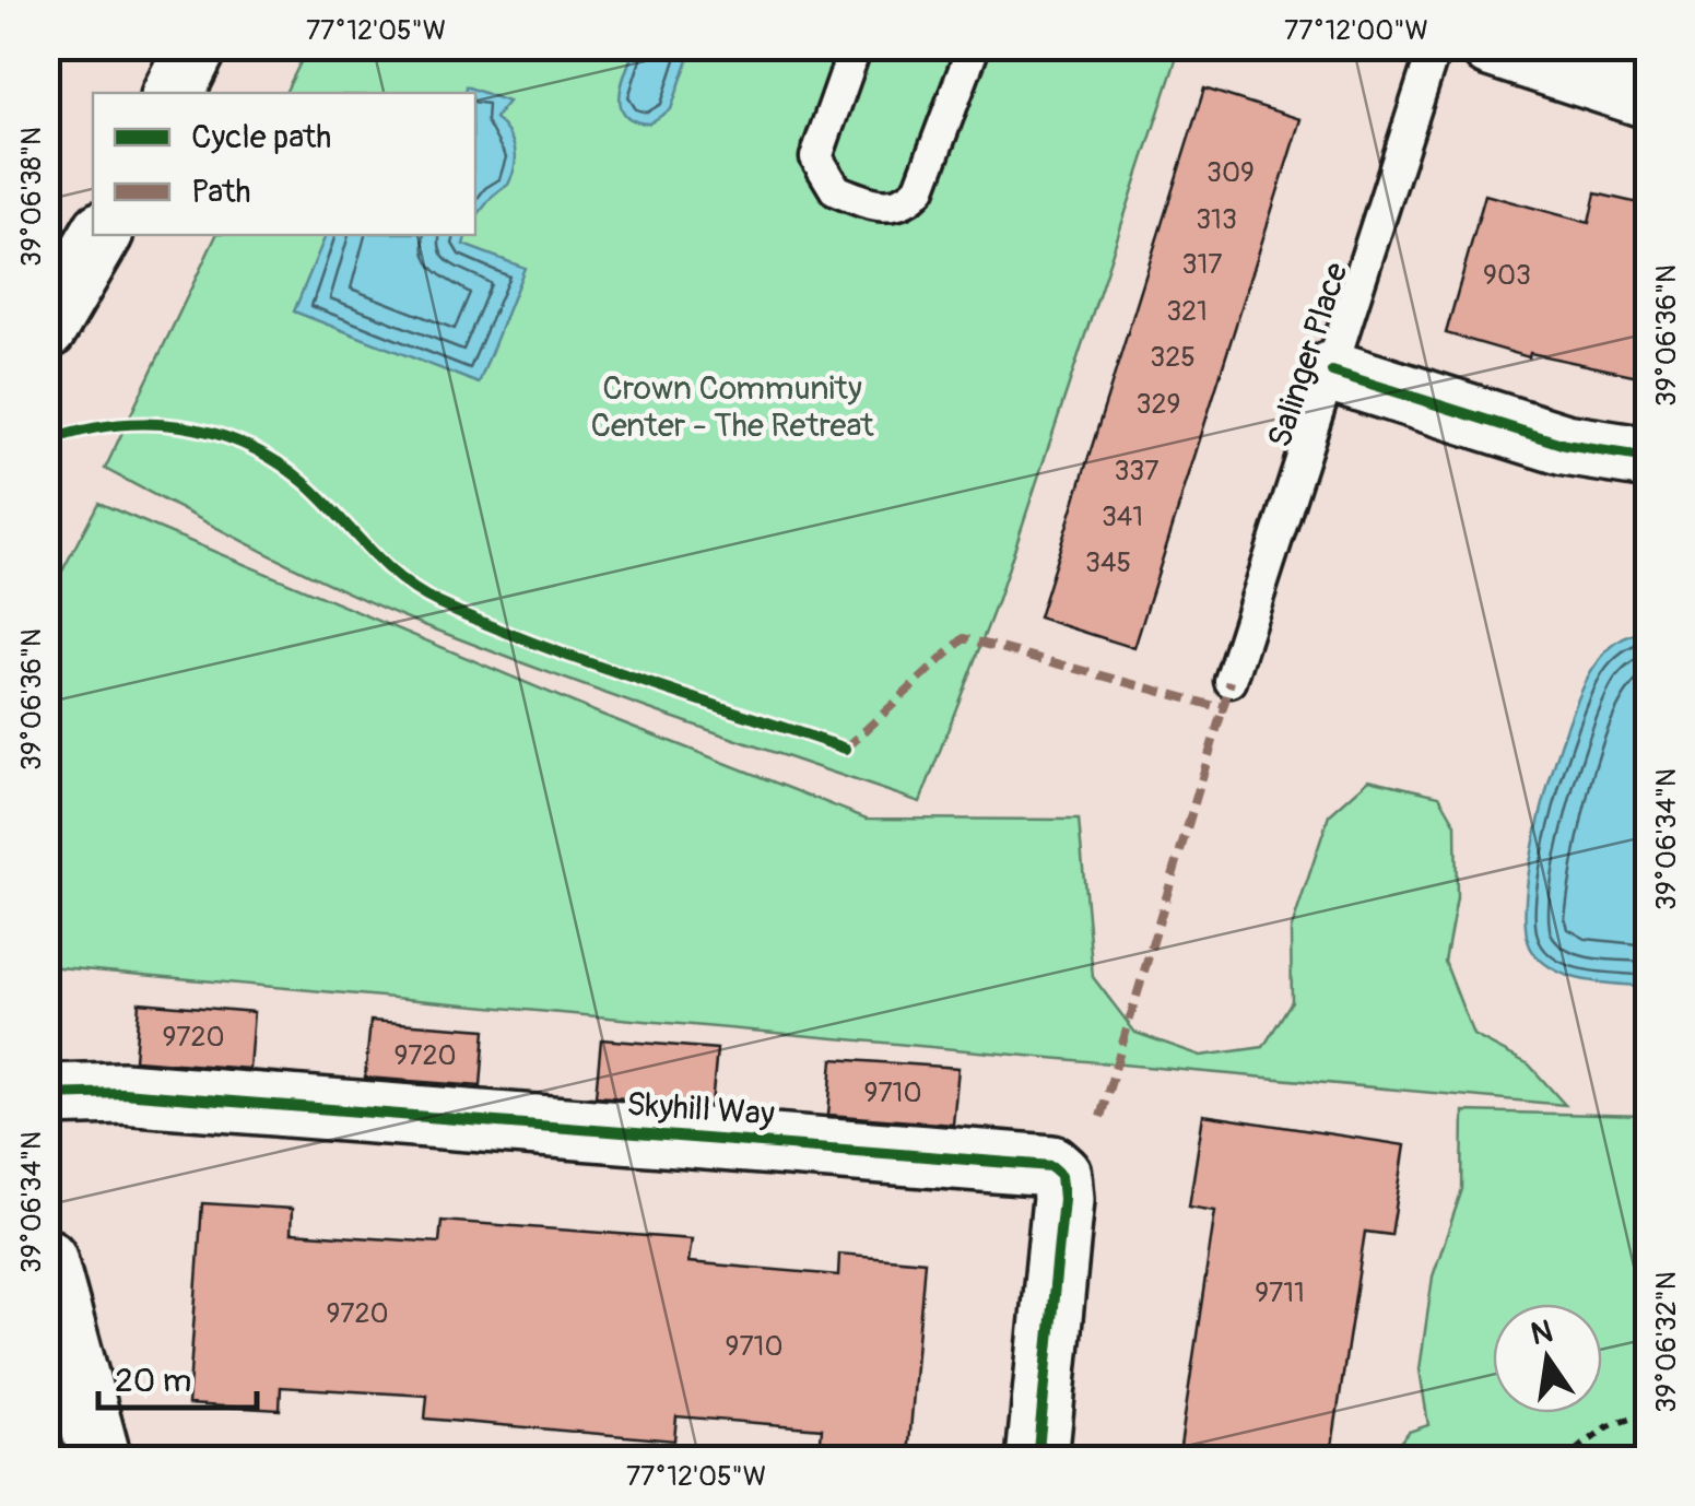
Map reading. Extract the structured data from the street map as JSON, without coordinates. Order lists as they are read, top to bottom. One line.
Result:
{"streets":{"street":["Skyhill Way"],"lane":["Salinger Place"]},"parks":["Crown Community Center - The Retreat"],"house_numbers":["309","313","317","903","321","325","329","337","341","345","9720","9720","9710","9711","9720","9710"],"legend":["Cycle path","Path"],"scale_bar":"20 m","north":"top","coordinates":["77°12'05\"W","77°12'00\"W","39°06'38\"N","39°06'36\"N","39°06'34\"N","39°06'32\"N"]}
